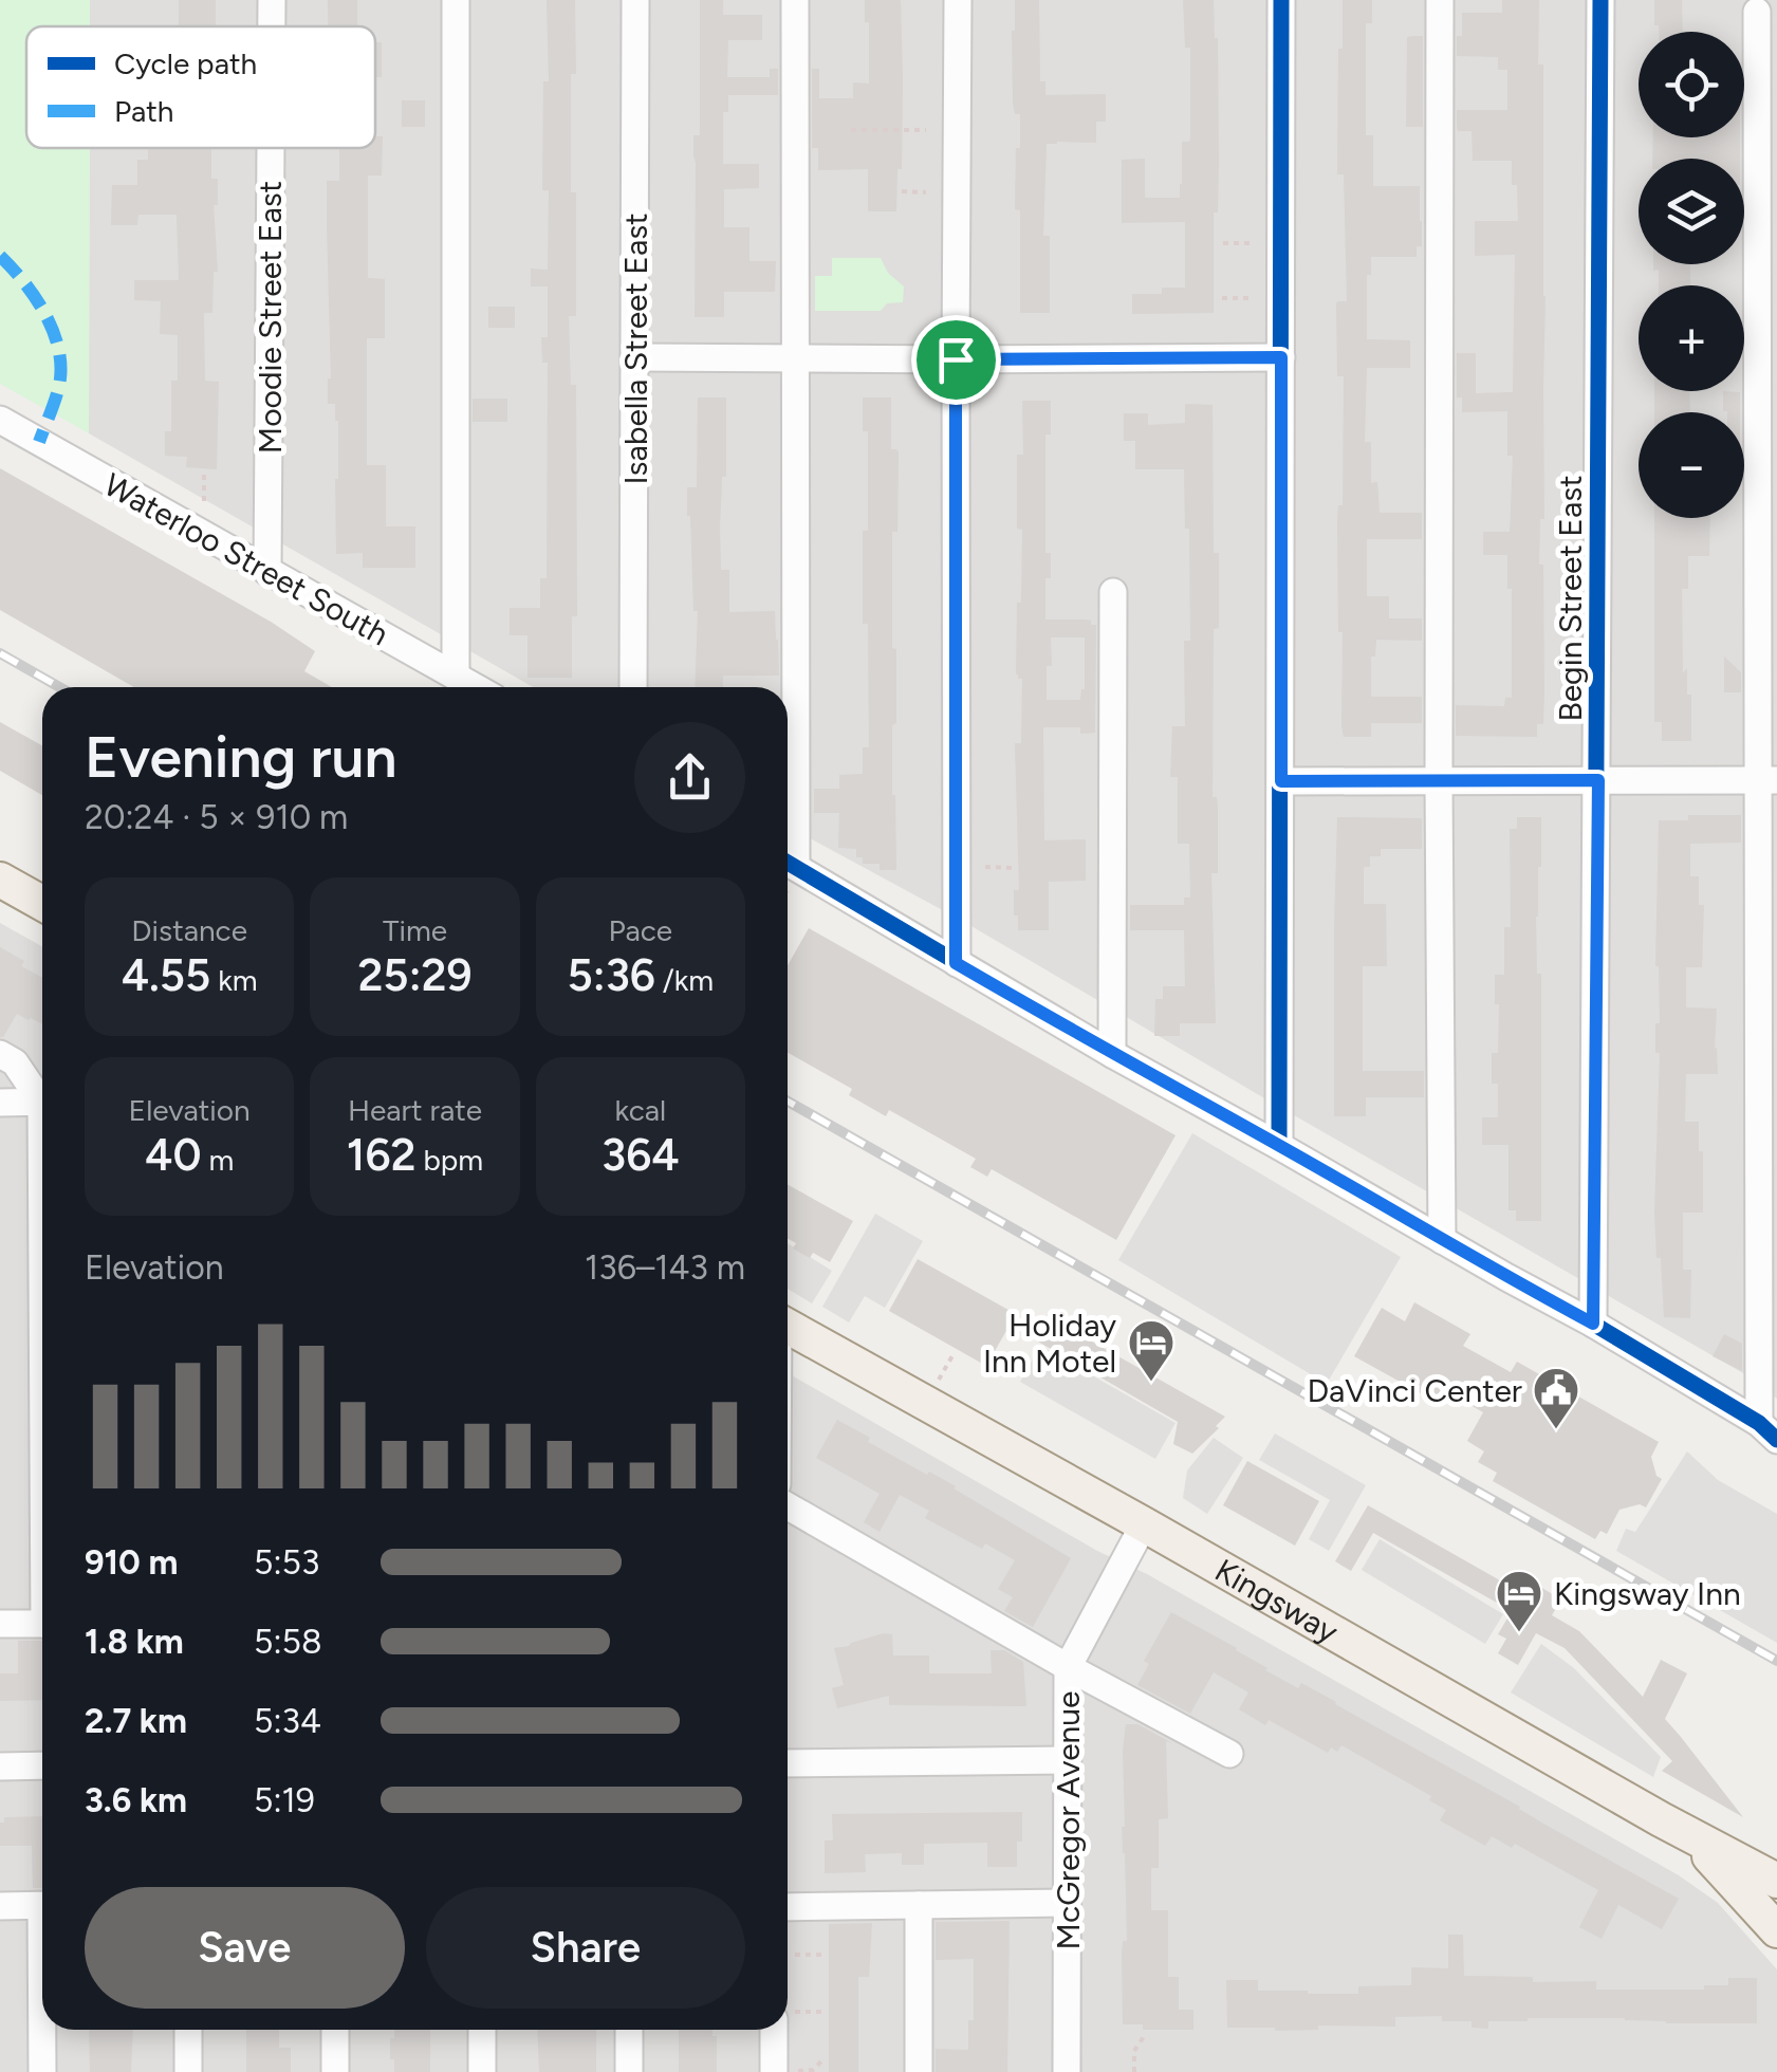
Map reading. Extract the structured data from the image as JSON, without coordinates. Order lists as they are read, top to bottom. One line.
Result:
{"streets":{"main road":["Kingsway"],"street":["Moodie Street East","Isabella Street East","Waterloo Street South","Begin Street East","McGregor Avenue"]},"crossings":[["Moodie Street East","Waterloo Street South"],["Kingsway","McGregor Avenue"]],"places":{"hotel":["Holiday Inn Motel","Kingsway Inn"],"public building":["DaVinci Center"]},"legend":["Cycle path","Path"],"page":{"map_buttons":["+","−"],"heading":["Evening run","20:24 · 5 × 910 m"],"stats":[["Distance","4.55 km"],["Time","25:29"],["Pace","5:36 /km"],["Elevation","40 m"],["Heart rate","162 bpm"],["kcal","364"]],"chart":["Elevation","136–143 m"],"list":[{"name":"910 m","note":"5:53"},{"name":"1.8 km","note":"5:58"},{"name":"2.7 km","note":"5:34"},{"name":"3.6 km","note":"5:19"}],"buttons":["Save","Share"]}}
